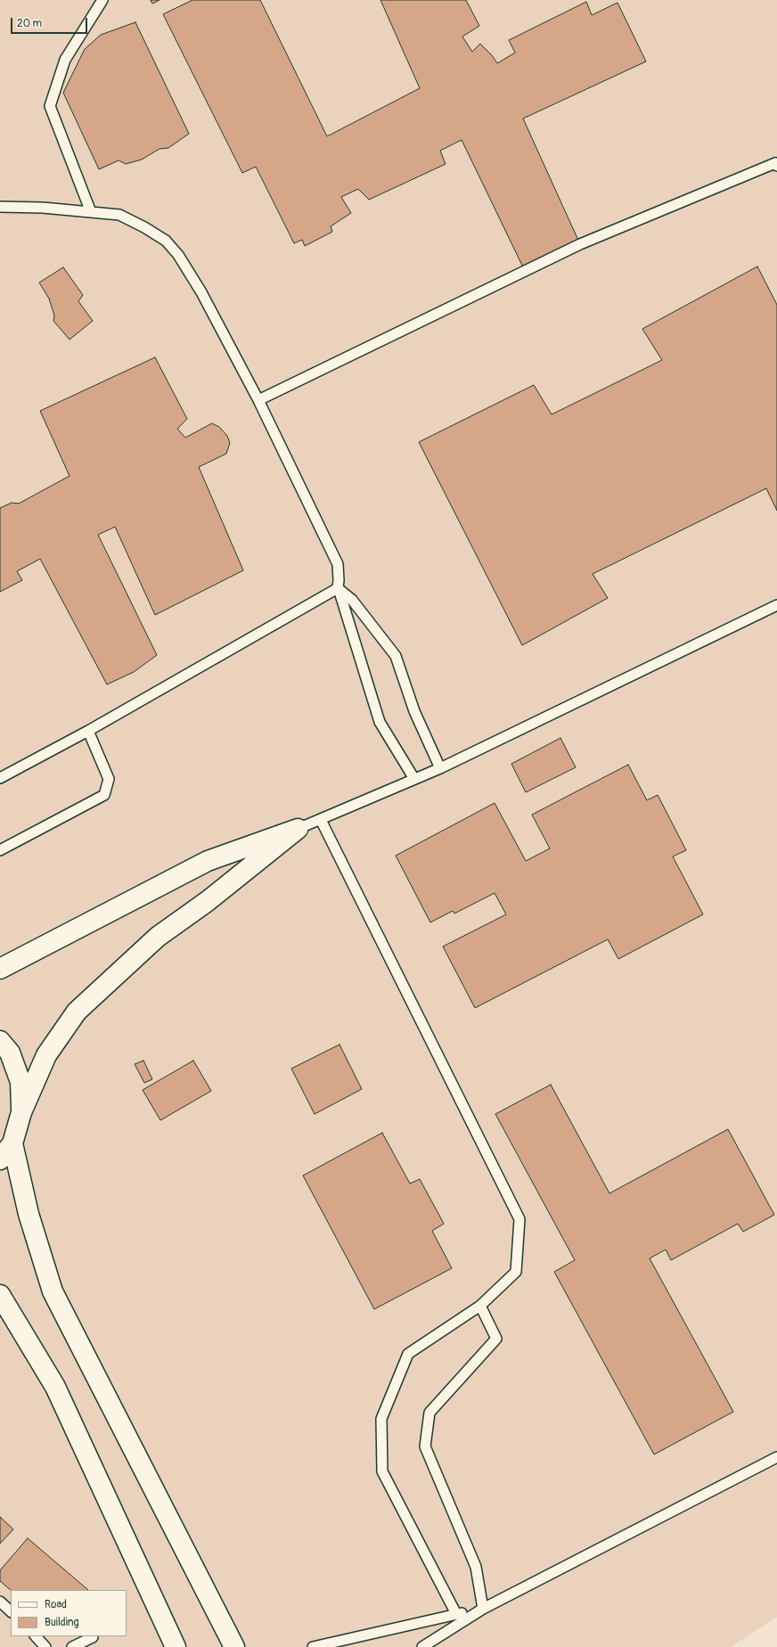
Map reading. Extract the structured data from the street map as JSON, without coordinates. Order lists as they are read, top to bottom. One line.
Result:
{"legend":["Road","Building"],"scale_bar":"20 m"}
